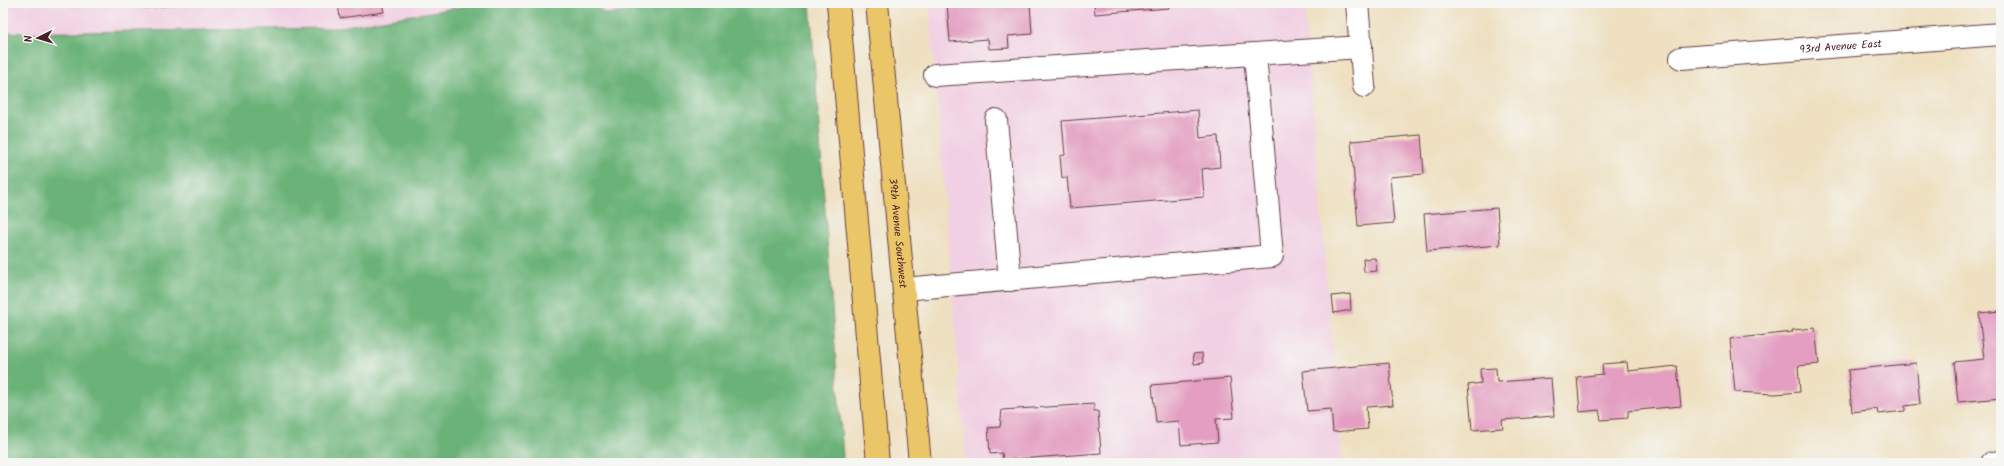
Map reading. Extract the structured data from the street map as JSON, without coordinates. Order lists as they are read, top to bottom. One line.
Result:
{"streets":{"main road":["39th Avenue Southwest"],"street":["93rd Avenue East"]},"north":"left"}
